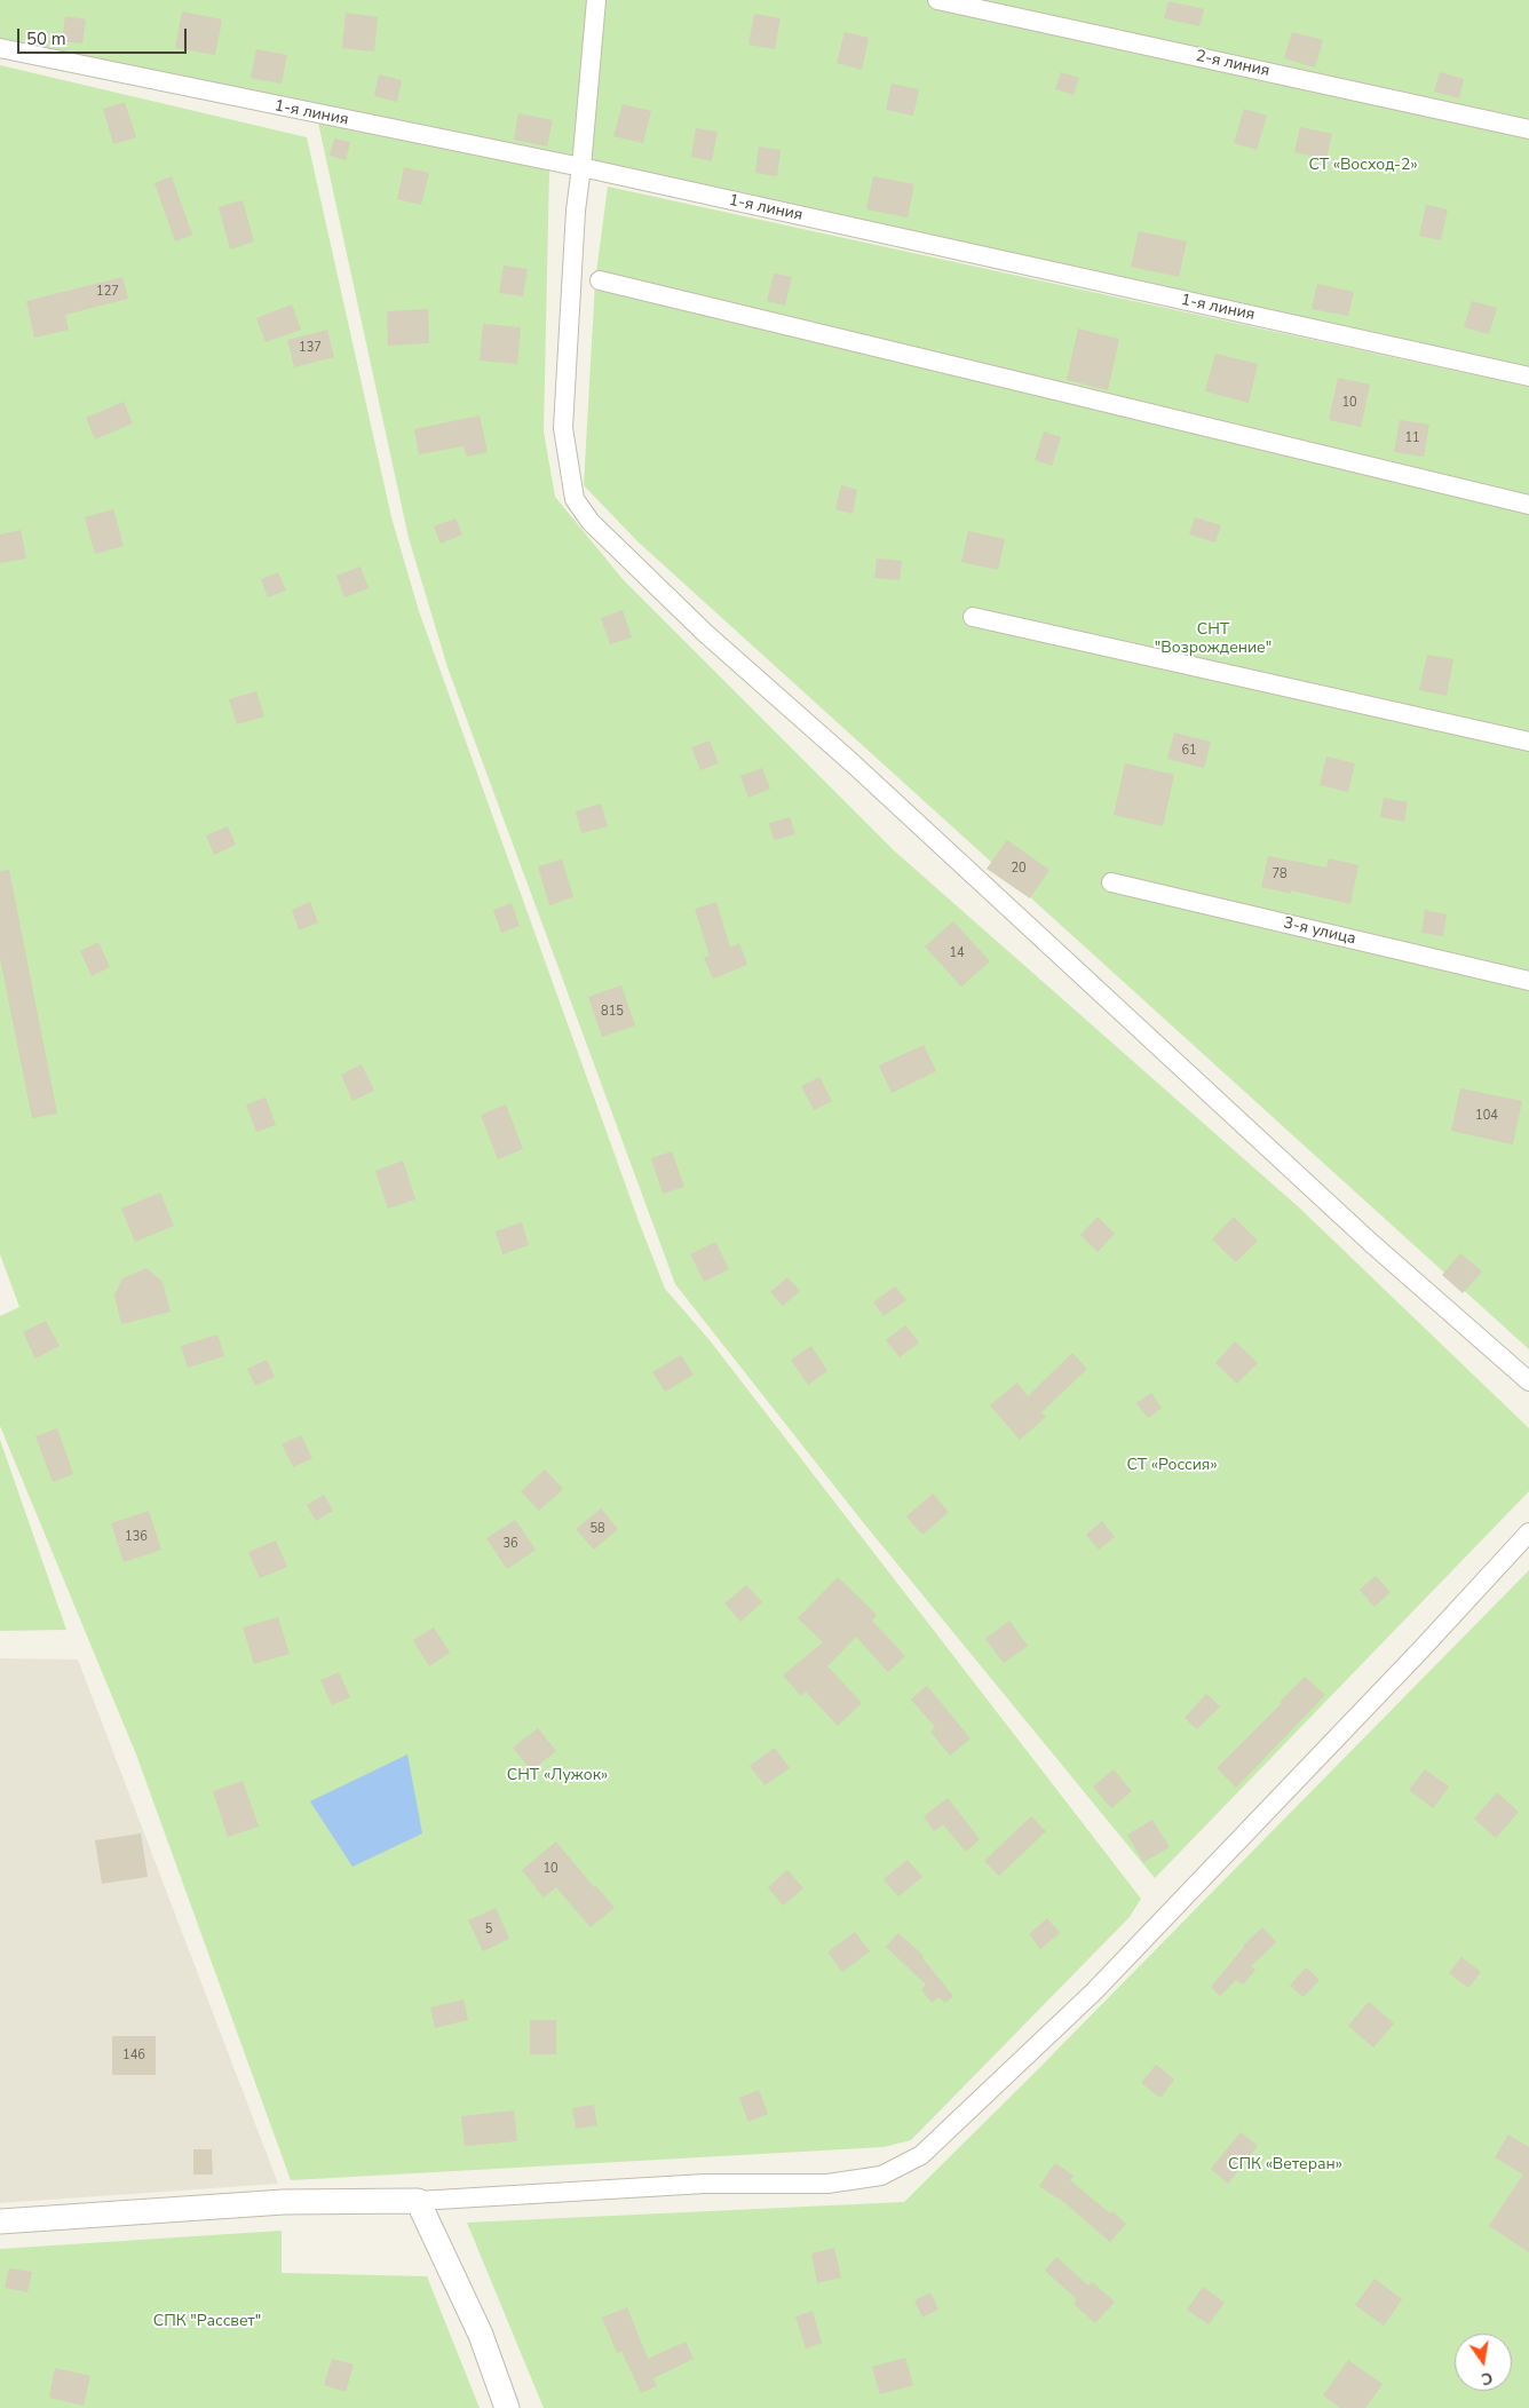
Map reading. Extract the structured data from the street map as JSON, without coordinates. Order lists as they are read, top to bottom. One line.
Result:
{"streets":{"street":["2-я линия","1-я линия","3-я улица"]},"parks":["СТ «Восход-2»","СНТ \"Возрождение\"","СТ «Россия»","СНТ «Лужок»","СПК «Ветеран»","СПК \"Рассвет\""],"house_numbers":["127","137","10","11","61","20","78","14","815","104","58","136","36","10","5","146"],"scale_bar":"50 m","north":"bottom"}
